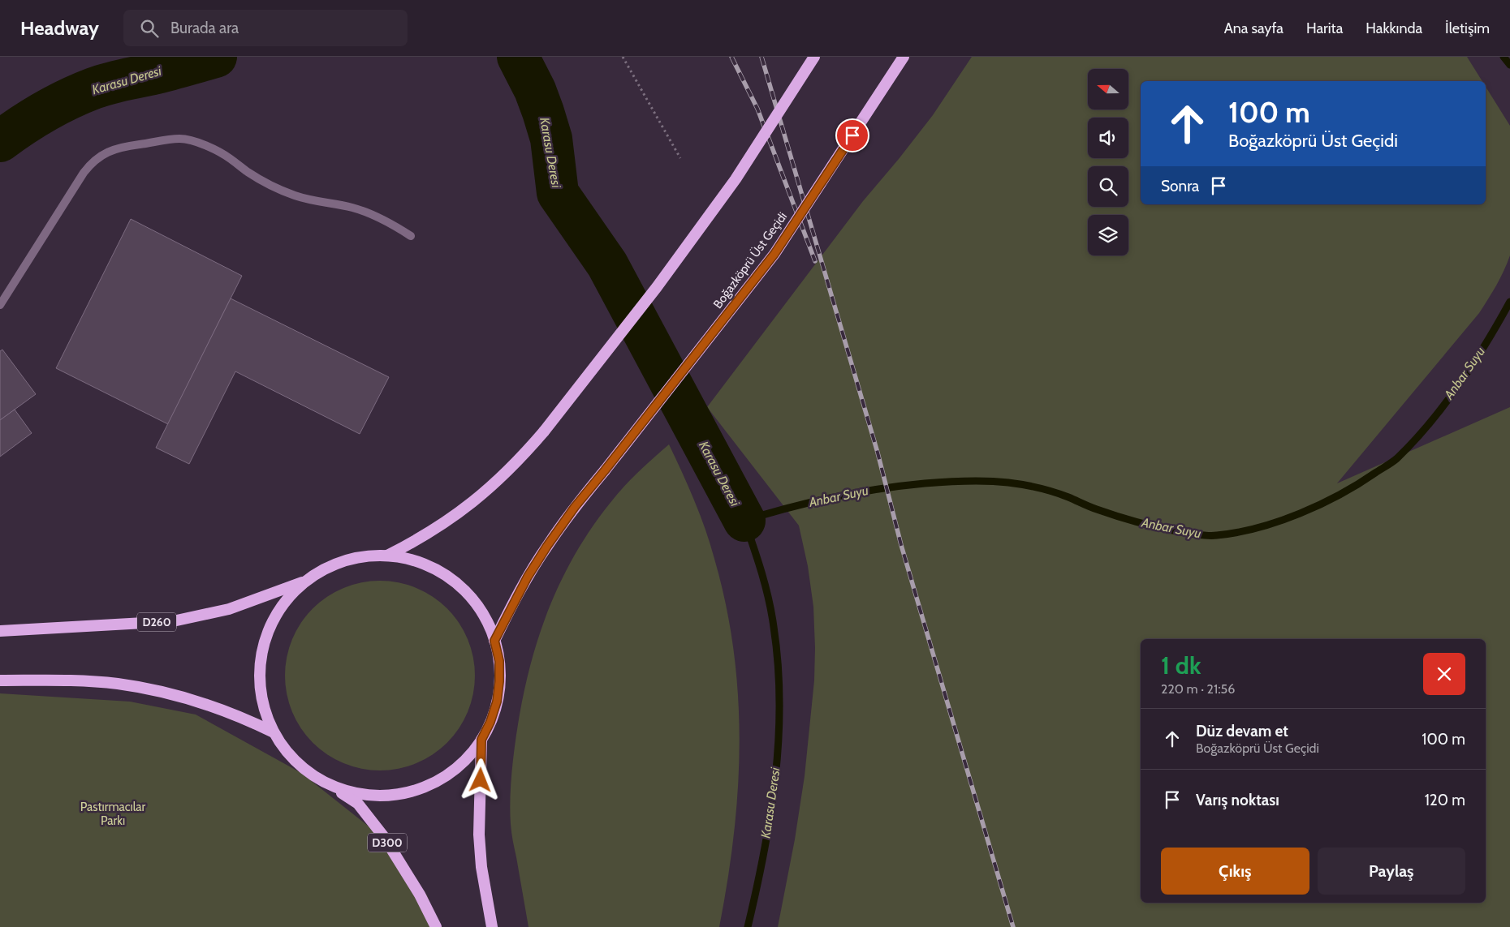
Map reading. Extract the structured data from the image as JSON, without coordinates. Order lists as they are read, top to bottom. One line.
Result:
{"streets":{"highway":["Boğazköprü Üst Geçidi","D260","D300"]},"water":["Karasu Deresi","Anbar Suyu"],"parks":["Pastırmacılar Parkı"],"north":"left","page":{"header":"Headway","search":"Burada ara","nav":["Ana sayfa","Harita","Hakkında","İletişim"],"turn":["100 m","Boğazköprü Üst Geçidi"],"then":"Sonra","heading":["1 dk","220 m · 21:56"],"list":[{"name":"Düz devam et","note":"Boğazköprü Üst Geçidi","value":"100 m"},{"name":"Varış noktası","value":"120 m"}],"buttons":["Çıkış","Paylaş"]}}
